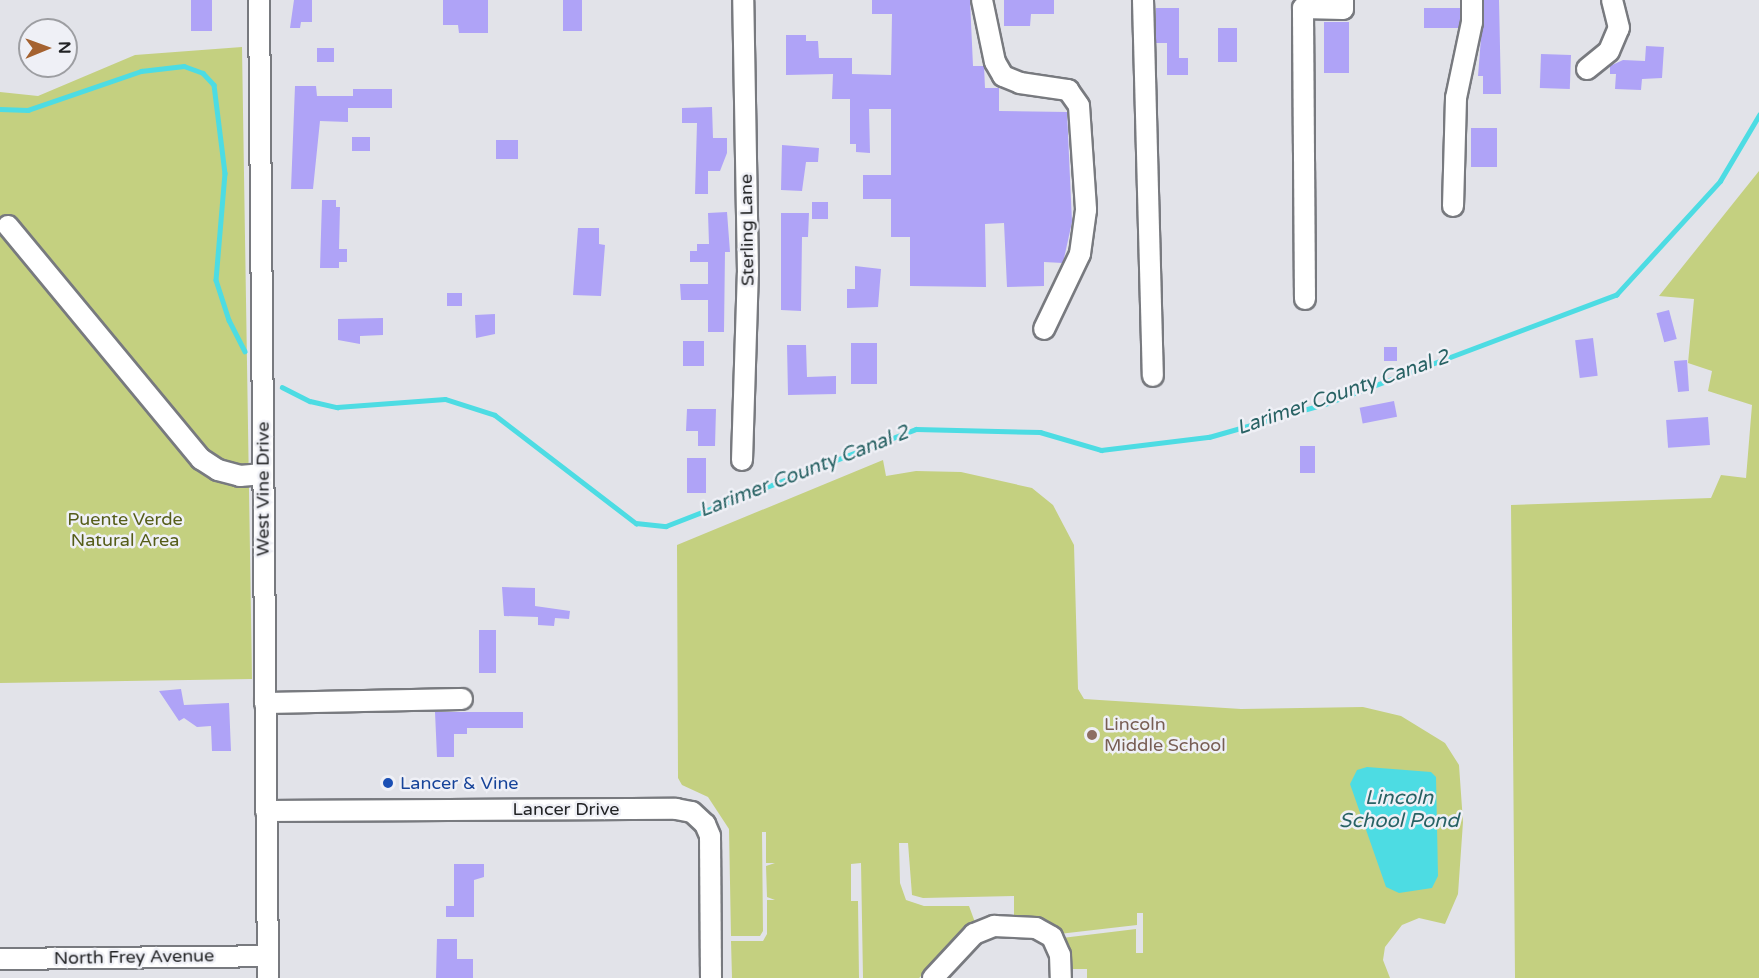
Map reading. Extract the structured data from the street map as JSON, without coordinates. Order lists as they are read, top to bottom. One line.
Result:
{"streets":{"street":["Sterling Lane","West Vine Drive","Lancer Drive","North Frey Avenue"]},"crossings":[["West Vine Drive","Lancer Drive"],["West Vine Drive","North Frey Avenue"]],"water":["Larimer County Canal 2","Lincoln School Pond"],"parks":["Puente Verde Natural Area"],"places":["Lincoln Middle School","Lancer & Vine"],"north":"right"}
